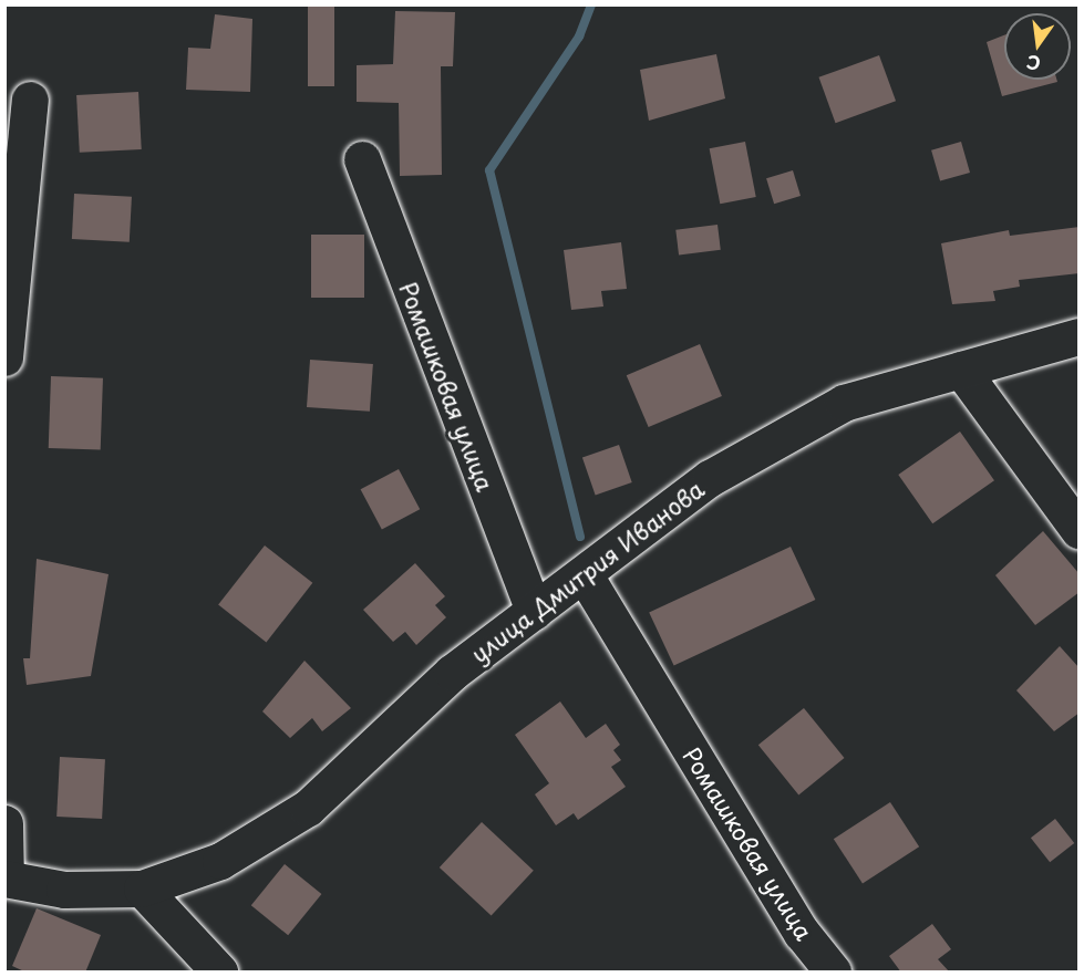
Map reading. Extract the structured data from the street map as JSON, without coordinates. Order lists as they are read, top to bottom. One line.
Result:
{"streets":{"street":["Ромашковая улица","улица Дмитрия Иванова"]},"crossings":[["Ромашковая улица","улица Дмитрия Иванова"]],"north":"bottom"}
